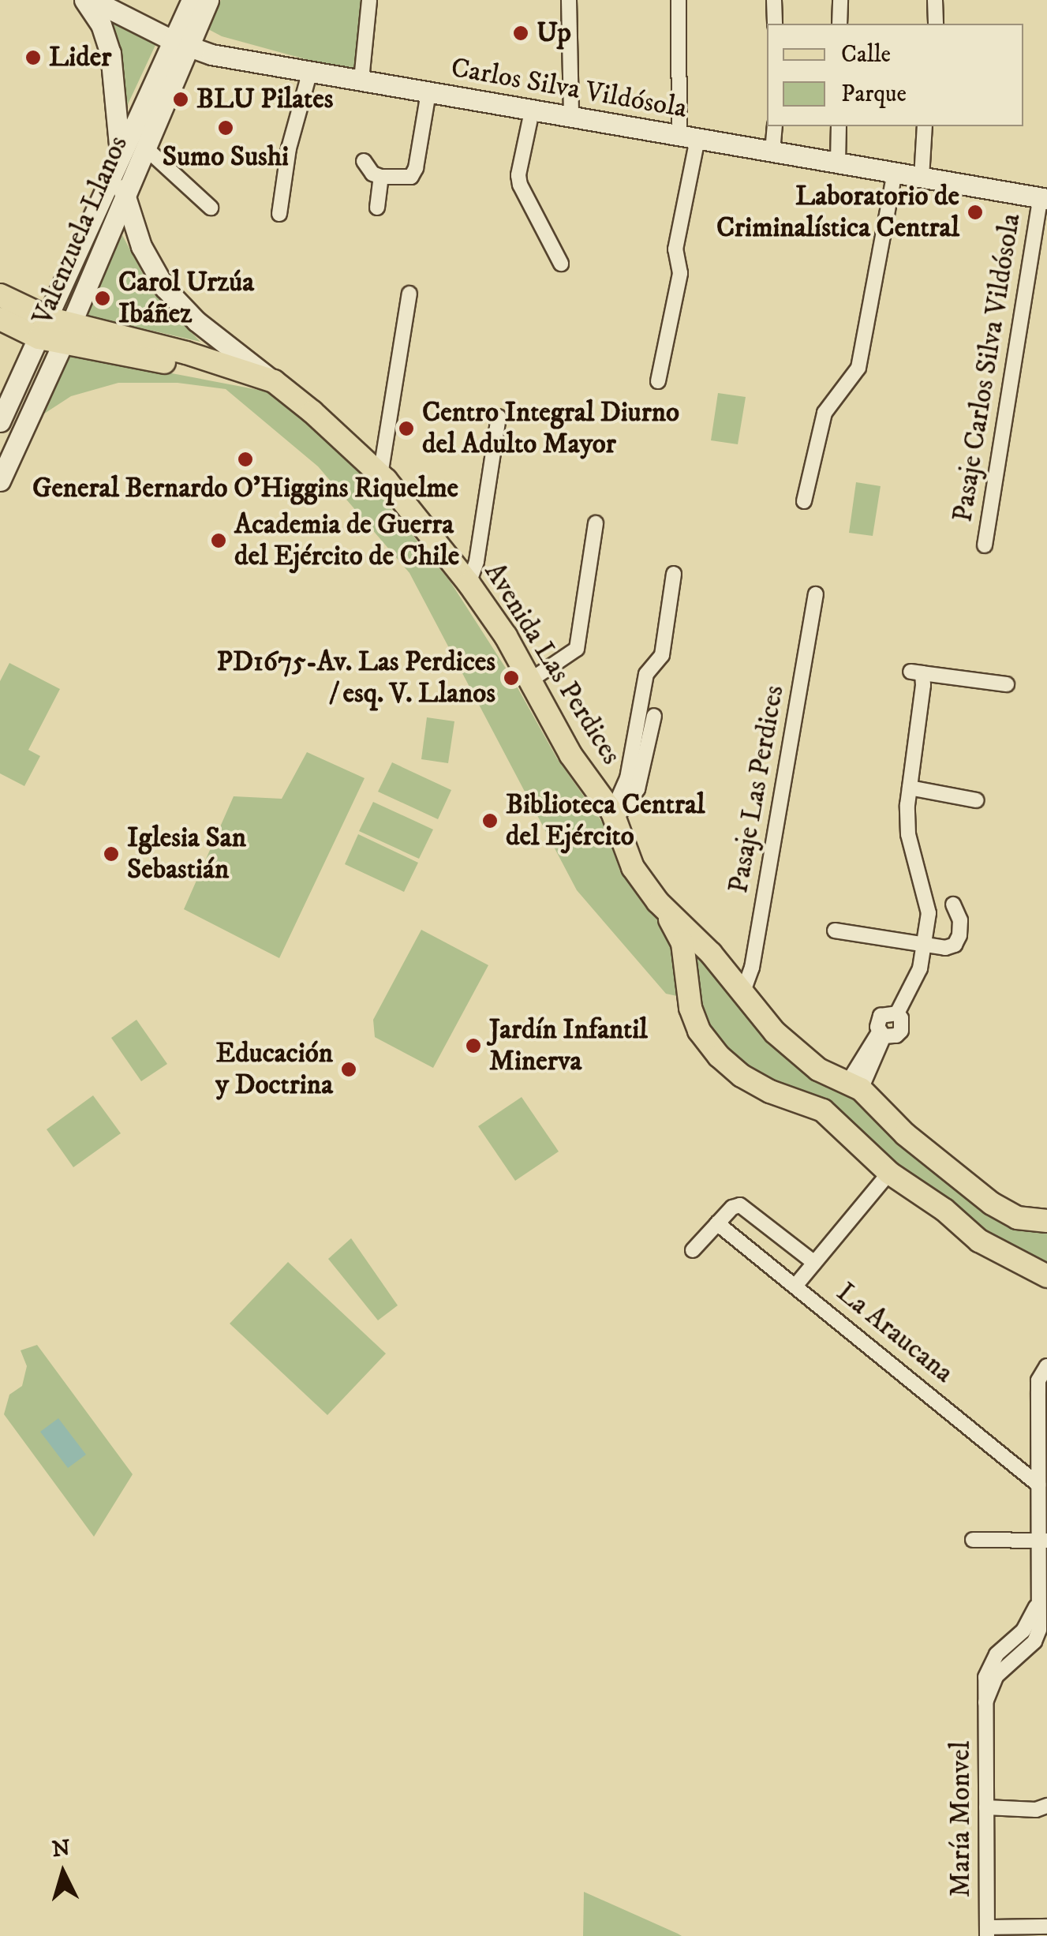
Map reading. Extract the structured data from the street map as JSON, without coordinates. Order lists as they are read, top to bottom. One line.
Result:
{"streets":{"main road":["Avenida Las Perdices"],"street":["Carlos Silva Vildósola","Valenzuela Llanos","Pasaje Carlos Silva Vildósola","Pasaje Las Perdices","La Araucana","María Monvel"]},"crossings":[["Carlos Silva Vildósola","Valenzuela Llanos"],["Carlos Silva Vildósola","Pasaje Carlos Silva Vildósola"],["Valenzuela Llanos","Avenida Las Perdices"],["Avenida Las Perdices","Pasaje Las Perdices"],["La Araucana","María Monvel"]],"places":["Up","Lider","BLU Pilates","Sumo Sushi","Laboratorio de Criminalística Central","Carol Urzúa Ibáñez","Centro Integral Diurno del Adulto Mayor","General Bernardo O’Higgins Riquelme","Academia de Guerra del Ejército de Chile","PD1675-Av. Las Perdices / esq. V. Llanos","Biblioteca Central del Ejército","Iglesia San Sebastián","Jardín Infantil Minerva","Educación y Doctrina"],"legend":["Calle","Parque"],"north":"top"}
